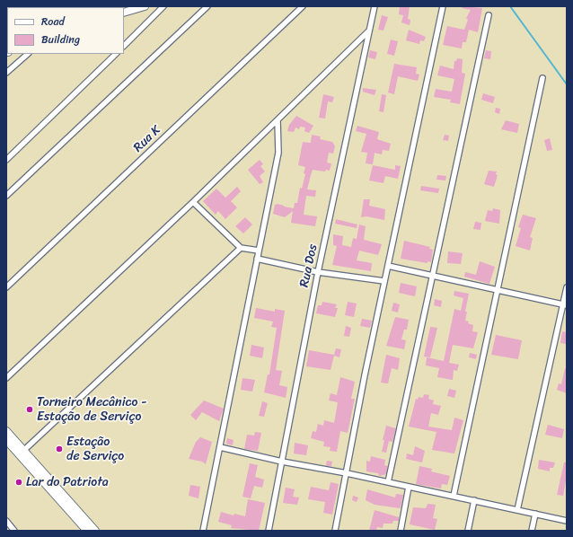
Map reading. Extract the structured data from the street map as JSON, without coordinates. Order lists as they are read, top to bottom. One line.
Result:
{"streets":{"street":["Rua K","Rua Dos"]},"places":["Torneiro Mecânico - Estação de Serviço","Estação de Serviço","Lar do Patriota"],"legend":["Road","Building"]}
